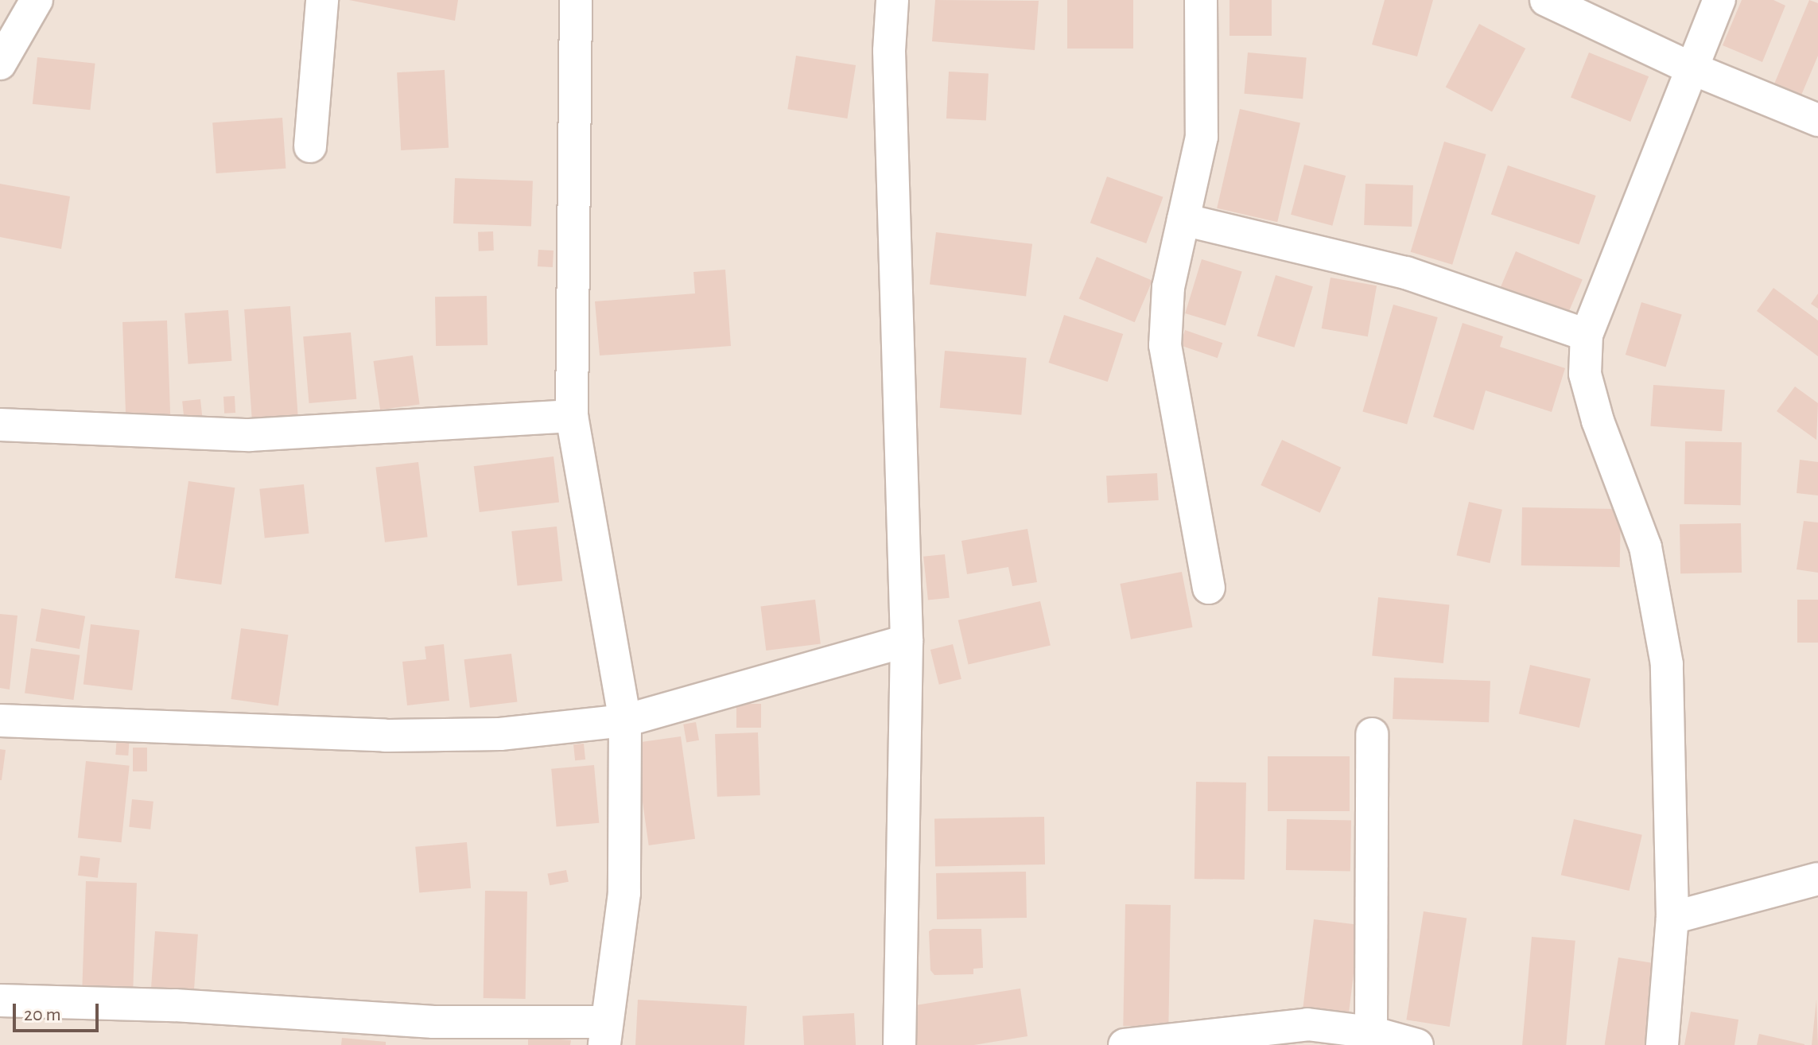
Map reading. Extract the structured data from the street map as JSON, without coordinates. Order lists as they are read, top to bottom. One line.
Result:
{"scale_bar":"20 m"}
